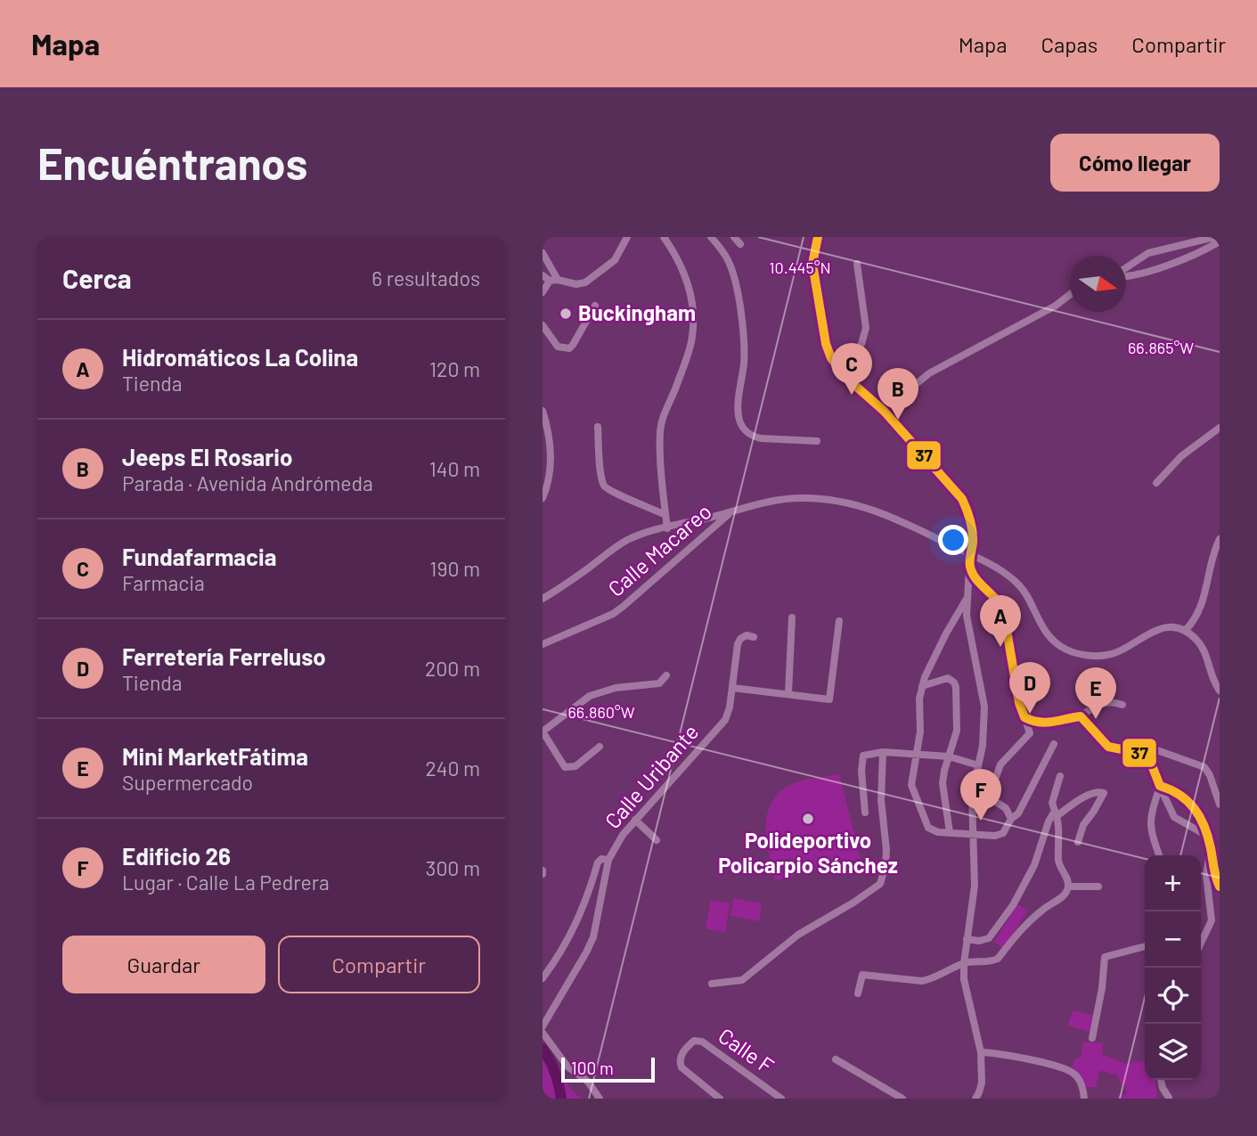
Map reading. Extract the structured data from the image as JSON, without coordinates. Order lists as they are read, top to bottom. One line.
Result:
{"streets":{"street":["Calle Macareo","Calle Uribante","Calle F"]},"places":["Buckingham","Polideportivo Policarpio Sánchez"],"lines":["transit line 37"],"scale_bar":"100 m","north":"right","page":{"header":"Mapa","nav":["Mapa","Capas","Compartir"],"buttons":["Cómo llegar",["Guardar","Compartir"]],"title":"Encuéntranos","heading":["Cerca","6 resultados"],"list":[{"mark":"A","name":"Hidromáticos La Colina","note":"Tienda","value":"120 m"},{"mark":"B","name":"Jeeps El Rosario","note":"Parada · Avenida Andrómeda","value":"140 m"},{"mark":"C","name":"Fundafarmacia","note":"Farmacia","value":"190 m"},{"mark":"D","name":"Ferretería Ferreluso","note":"Tienda","value":"200 m"},{"mark":"E","name":"Mini MarketFátima","note":"Supermercado","value":"240 m"},{"mark":"F","name":"Edificio 26","note":"Lugar · Calle La Pedrera","value":"300 m"}],"pins":["C","B","A","D","E","F"],"map_buttons":["+","−"],"scale":"100 m"},"coordinates":["10.445°N","66.865°W","66.860°W"]}
